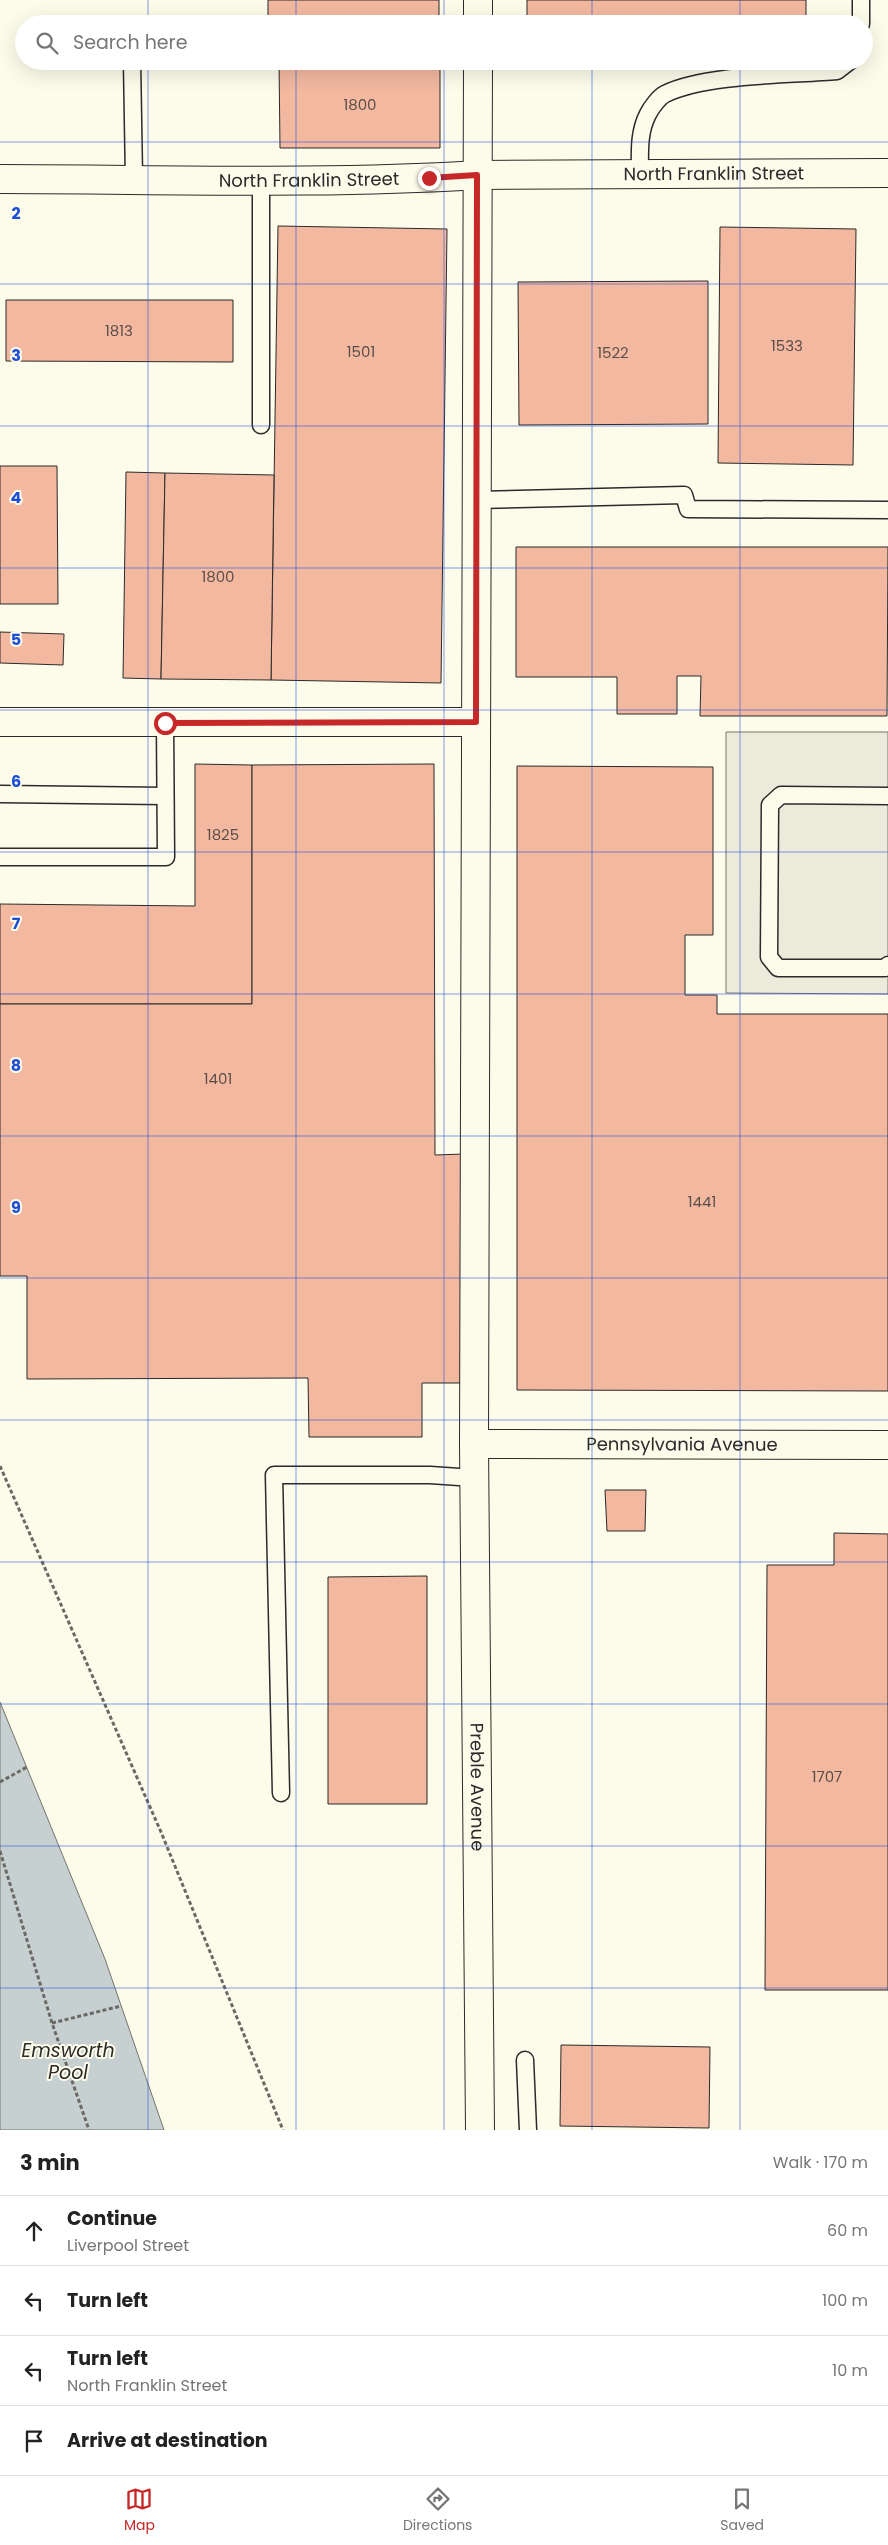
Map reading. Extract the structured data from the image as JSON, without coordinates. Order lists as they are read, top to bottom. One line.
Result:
{"streets":{"street":["North Franklin Street","Pennsylvania Avenue","Preble Avenue"]},"crossings":[["North Franklin Street","Preble Avenue"],["Pennsylvania Avenue","Preble Avenue"]],"water":["Emsworth Pool"],"house_numbers":["1800","1813","1533","1501","1522","1800","1825","1401","1441","1707"],"page":{"search":"Search here","heading":["3 min","Walk · 170 m"],"list":[["Continue","Liverpool Street","60 m"],["Turn left","100 m"],["Turn left","North Franklin Street","10 m"],"Arrive at destination"],"nav":["Map","Directions","Saved"]},"grid":{"rows":["2","3","4","5","6","7","8","9"]}}
